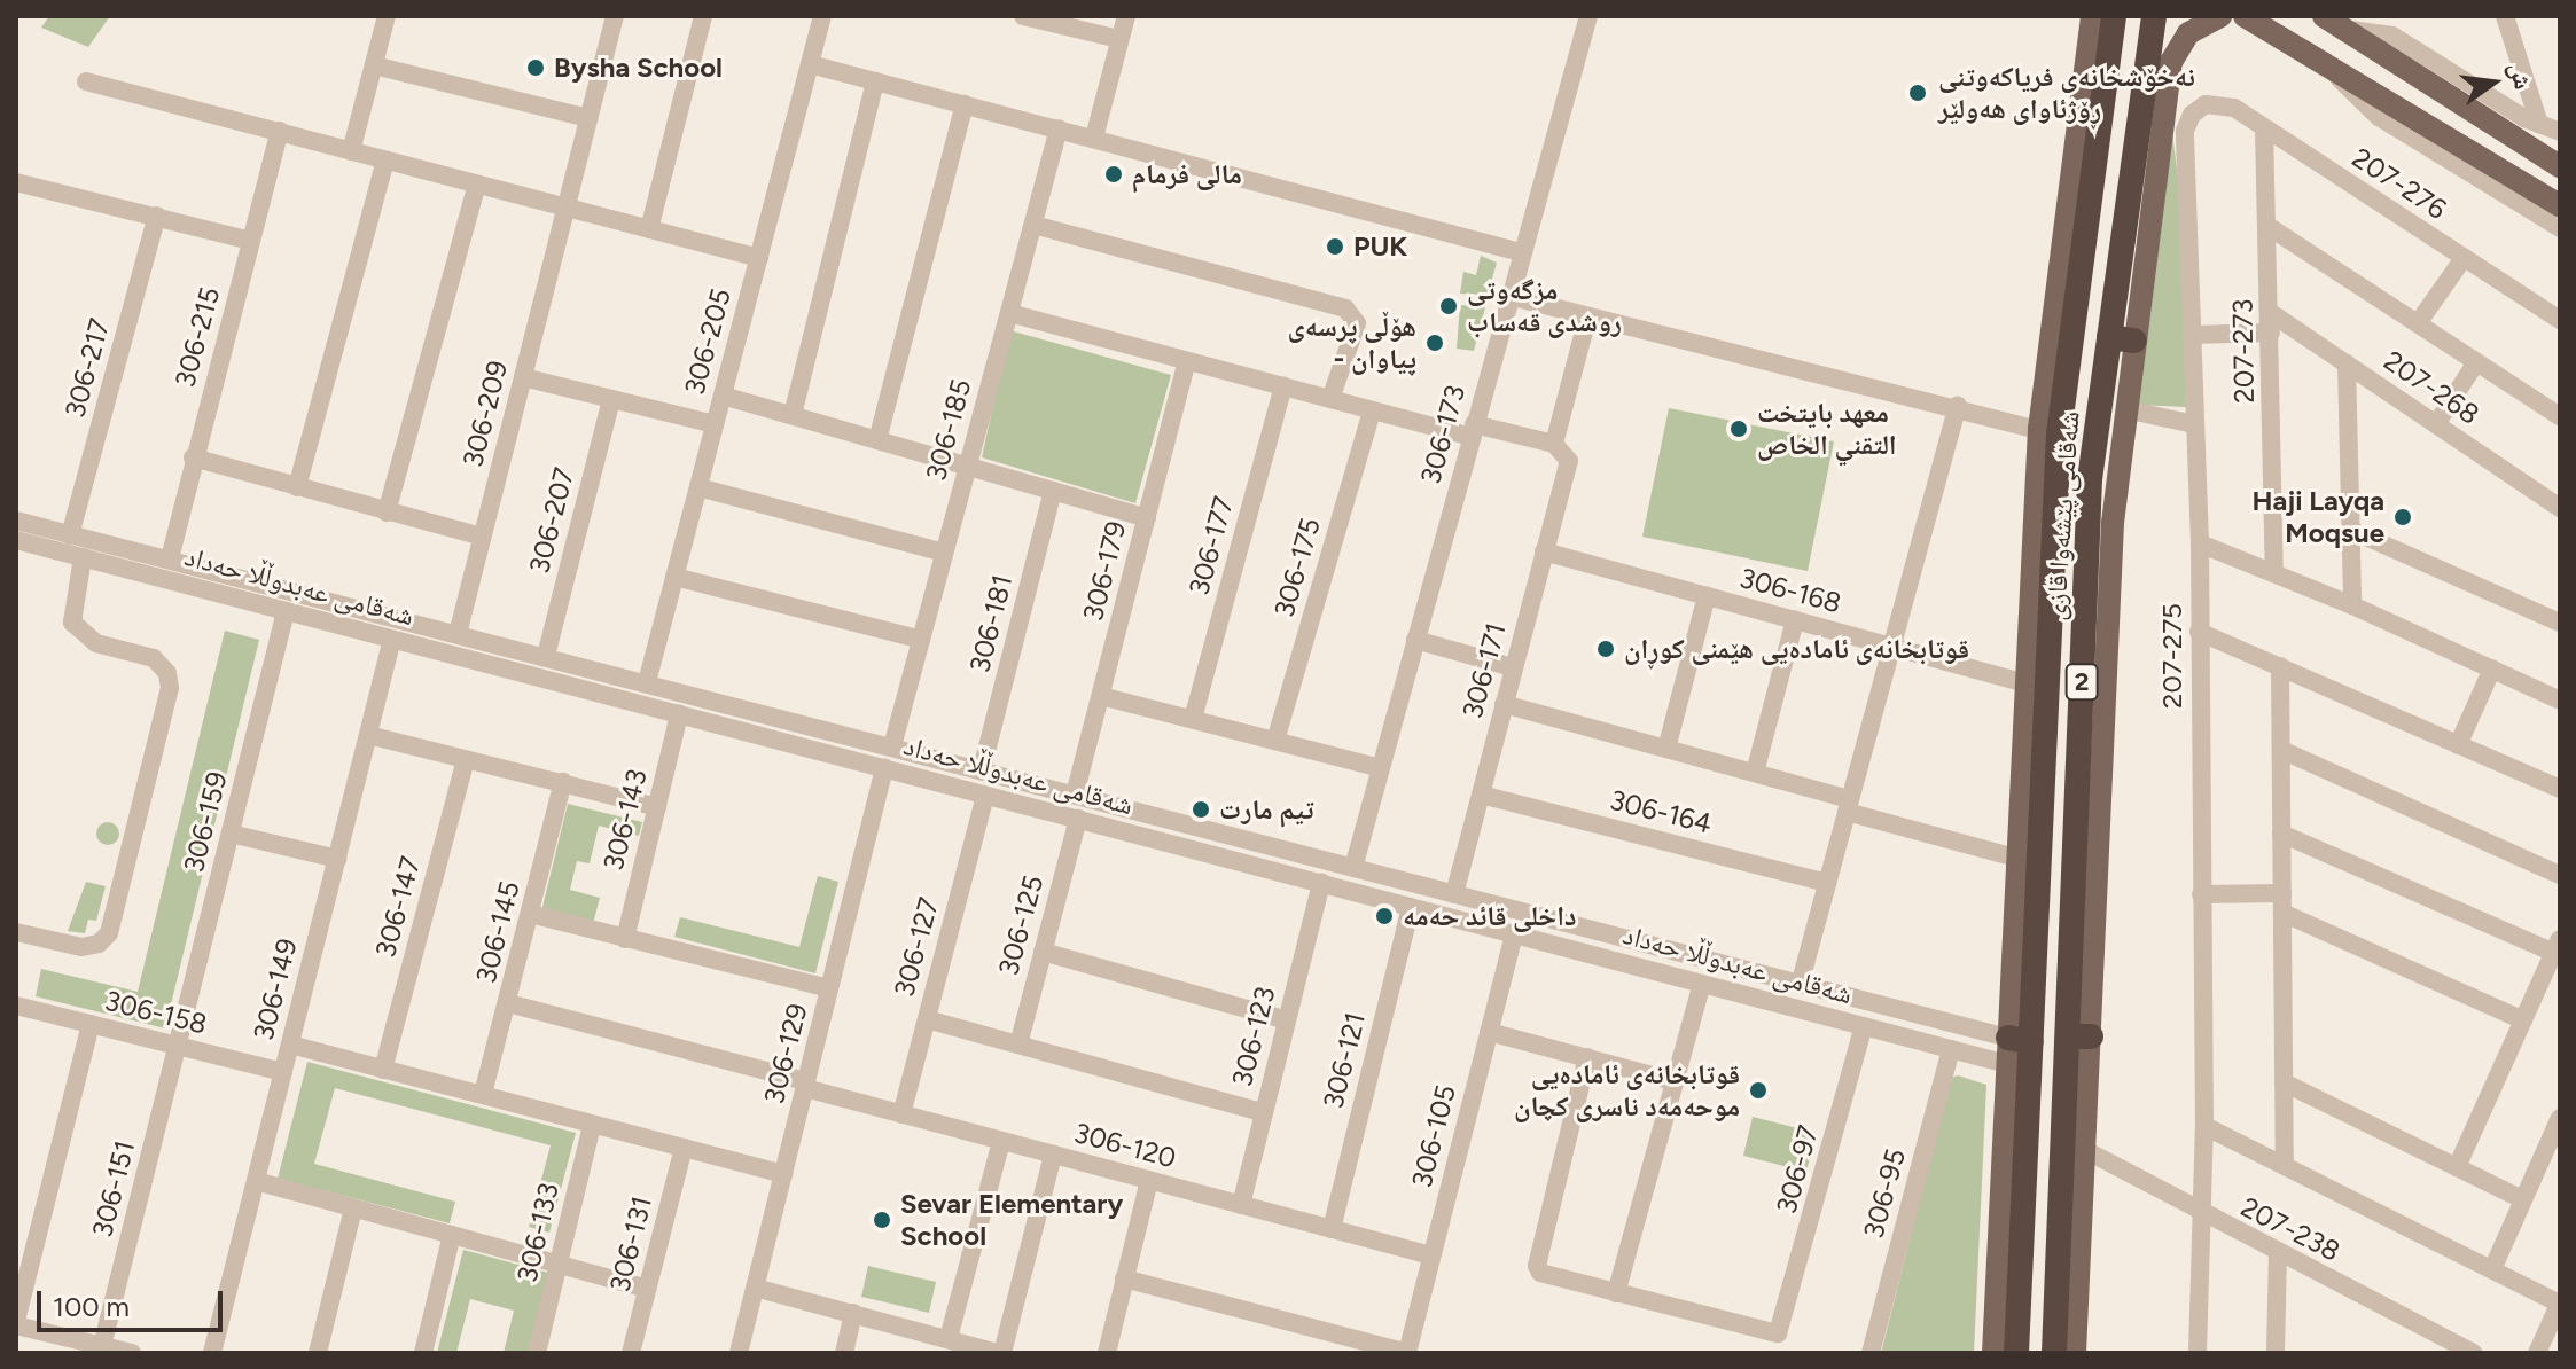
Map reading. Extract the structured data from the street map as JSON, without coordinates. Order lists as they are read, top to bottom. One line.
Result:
{"streets":{"highway":["شەقامی پێشەوا قازی","2"],"street":["207-276","306-215","306-205","207-273","306-217","207-268","306-209","306-185","306-173","306-207","306-177","306-175","306-179","شەقامی عەبدوڵڵا حەداد","306-168","306-181","207-275","306-171","306-164","306-143","306-159","306-147","306-125","306-145","306-127","306-149","306-158","306-123","306-129","306-121","306-105","306-120","306-97","306-151","306-95","207-238","306-133","306-131"]},"crossings":[["207-276","207-273"],["207-276","207-275"],["306-215","شەقامی عەبدوڵڵا حەداد"],["306-205","شەقامی عەبدوڵڵا حەداد"],["207-273","207-268"],["306-217","شەقامی عەبدوڵڵا حەداد"],["306-209","شەقامی عەبدوڵڵا حەداد"],["306-185","شەقامی عەبدوڵڵا حەداد"],["306-173","شەقامی عەبدوڵڵا حەداد"],["شەقامی پێشەوا قازی","شەقامی عەبدوڵڵا حەداد"],["شەقامی پێشەوا قازی","306-168"],["306-207","شەقامی عەبدوڵڵا حەداد"],["306-179","شەقامی عەبدوڵڵا حەداد"],["شەقامی عەبدوڵڵا حەداد","306-181"],["شەقامی عەبدوڵڵا حەداد","306-171"],["شەقامی عەبدوڵڵا حەداد","306-143"],["شەقامی عەبدوڵڵا حەداد","306-159"],["شەقامی عەبدوڵڵا حەداد","306-125"],["شەقامی عەبدوڵڵا حەداد","306-127"],["شەقامی عەبدوڵڵا حەداد","306-149"],["شەقامی عەبدوڵڵا حەداد","306-123"],["شەقامی عەبدوڵڵا حەداد","306-129"],["شەقامی عەبدوڵڵا حەداد","306-121"],["شەقامی عەبدوڵڵا حەداد","306-105"],["شەقامی عەبدوڵڵا حەداد","306-97"],["شەقامی عەبدوڵڵا حەداد","306-95"],["306-168","306-171"],["207-275","207-238"],["306-171","306-164"],["306-159","306-158"],["306-159","306-151"],["306-145","306-120"],["306-127","306-120"],["306-149","306-158"],["306-158","306-151"],["306-123","306-120"],["306-129","306-120"],["306-121","306-120"],["306-105","306-120"]],"places":["Bysha School","نەخۆشخانەی فریاکەوتنی ڕۆژئاوای هەولێر","مالى فرمام","PUK","مزگەوتی روشدی قەساب","هۆڵی پرسەی - پیاوان","معهد بايتخت التقني الخاص","Haji Layqa Moqsue","قوتابخانەی ئامادەیی هێمنی کوڕان","تيم مارت","داخلی قائد حەمە","قوتابخانەی ئامادەیی موحەمەد ناسری کچان","Sevar Elementary School"],"scale_bar":"100 m","north":"right"}
